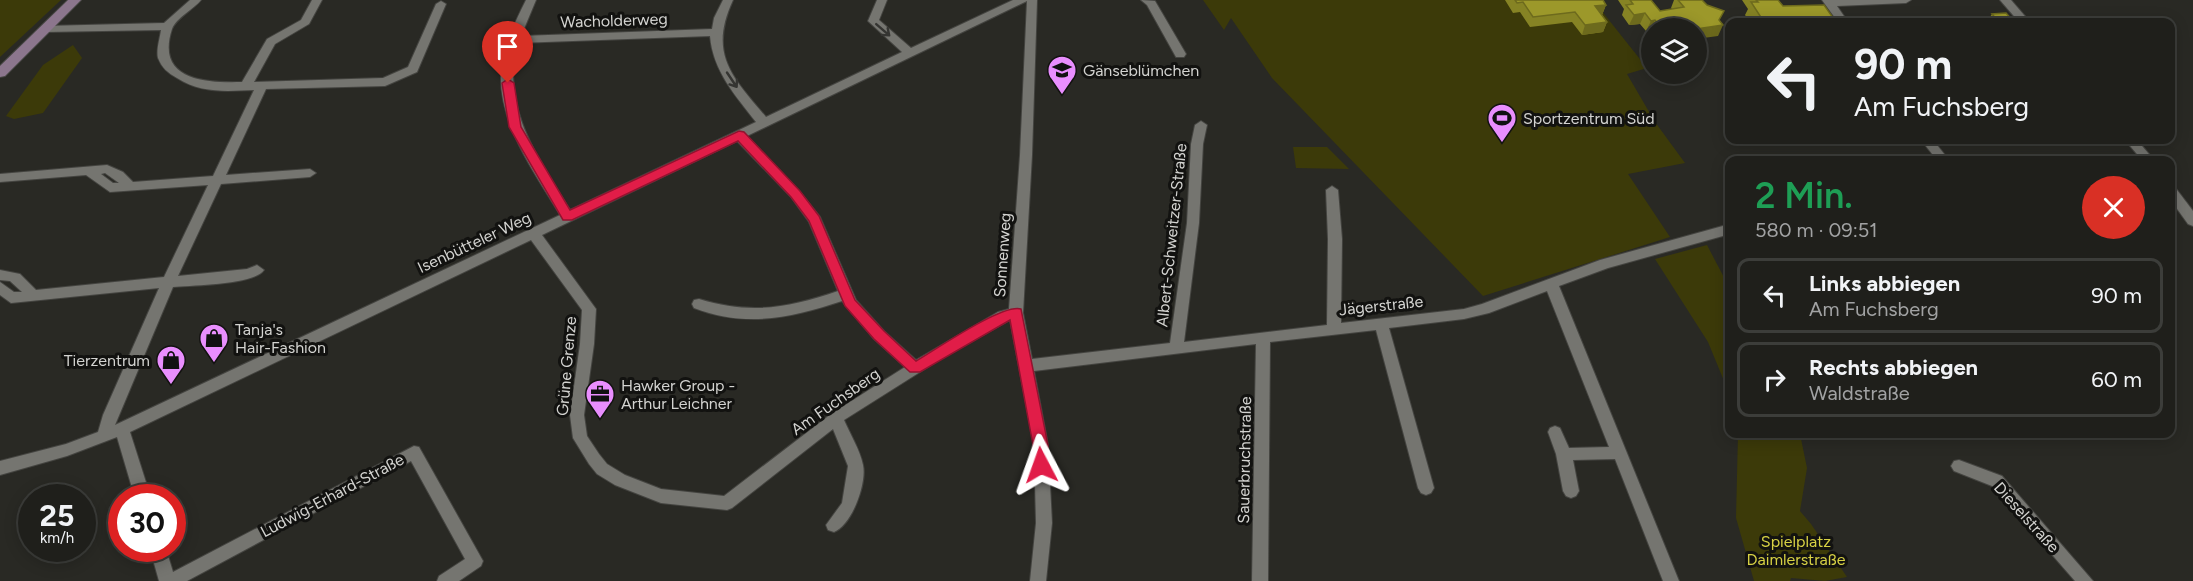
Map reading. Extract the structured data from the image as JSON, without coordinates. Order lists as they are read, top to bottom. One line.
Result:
{"streets":{"street":["Wacholderweg","Albert-Schweitzer-Straße","Isenbütteler Weg","Sonnenweg","Jägerstraße","Grüne Grenze","Am Fuchsberg","Sauerbruchstraße","Ludwig-Erhard-Straße","Dieselstraße"]},"crossings":[["Albert-Schweitzer-Straße","Jägerstraße"],["Isenbütteler Weg","Grüne Grenze"],["Sonnenweg","Jägerstraße"],["Sonnenweg","Am Fuchsberg"],["Jägerstraße","Sauerbruchstraße"],["Grüne Grenze","Am Fuchsberg"]],"parks":["Spielplatz Daimlerstraße"],"places":{"school or university":["Gänseblümchen"],"sports":["Sportzentrum Süd"],"shop":["Tanja's Hair-Fashion","Tierzentrum"],"office":["Hawker Group - Arthur Leichner"]},"page":{"turn":["90 m","Am Fuchsberg"],"heading":["2 Min.","580 m · 09:51"],"list":[{"name":"Links abbiegen","note":"Am Fuchsberg","value":"90 m"},{"name":"Rechts abbiegen","note":"Waldstraße","value":"60 m"}],"speed":"25 km/h","limit":"30"}}
